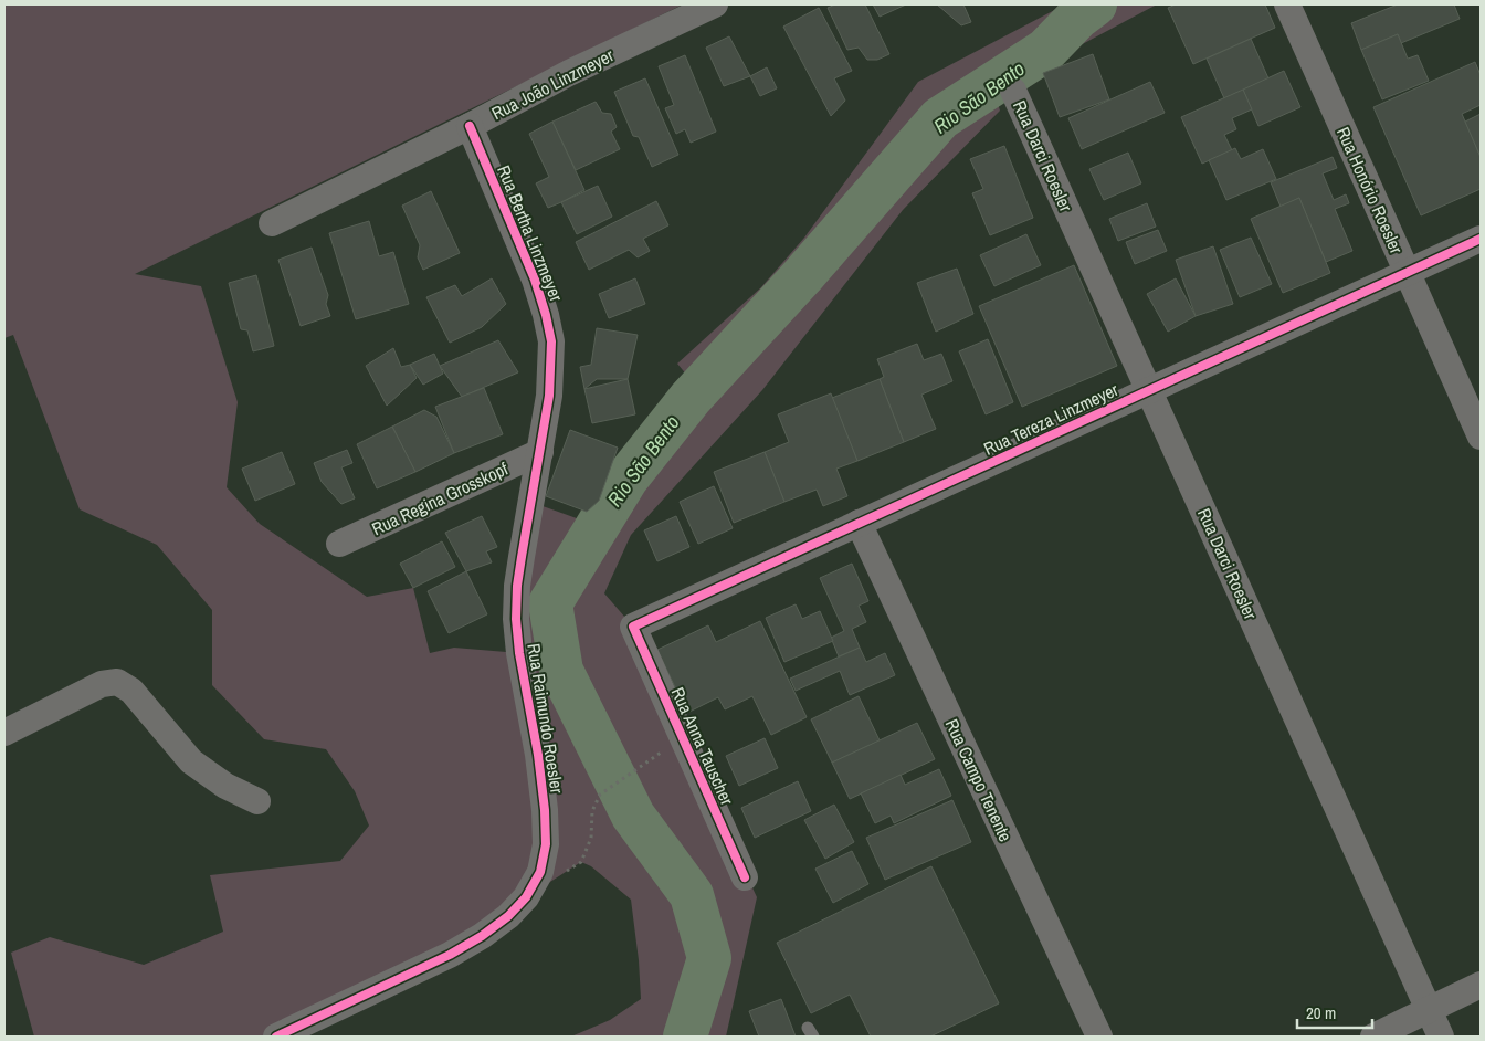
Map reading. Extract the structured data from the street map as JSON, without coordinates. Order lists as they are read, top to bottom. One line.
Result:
{"streets":{"street":["Rua João Linzmeyer","Rua Darci Roesler","Rua Honório Roesler","Rua Bertha Linzmeyer","Rua Tereza Linzmeyer","Rua Regina Grosskopf","Rua Raimundo Roesler","Rua Anna Tauscher","Rua Campo Tenente"]},"crossings":[["Rua João Linzmeyer","Rua Bertha Linzmeyer"],["Rua Darci Roesler","Rua Tereza Linzmeyer"],["Rua Honório Roesler","Rua Tereza Linzmeyer"],["Rua Bertha Linzmeyer","Rua Regina Grosskopf"],["Rua Bertha Linzmeyer","Rua Raimundo Roesler"],["Rua Tereza Linzmeyer","Rua Anna Tauscher"],["Rua Tereza Linzmeyer","Rua Campo Tenente"],["Rua Regina Grosskopf","Rua Raimundo Roesler"]],"water":["Rio São Bento"],"scale_bar":"20 m"}
